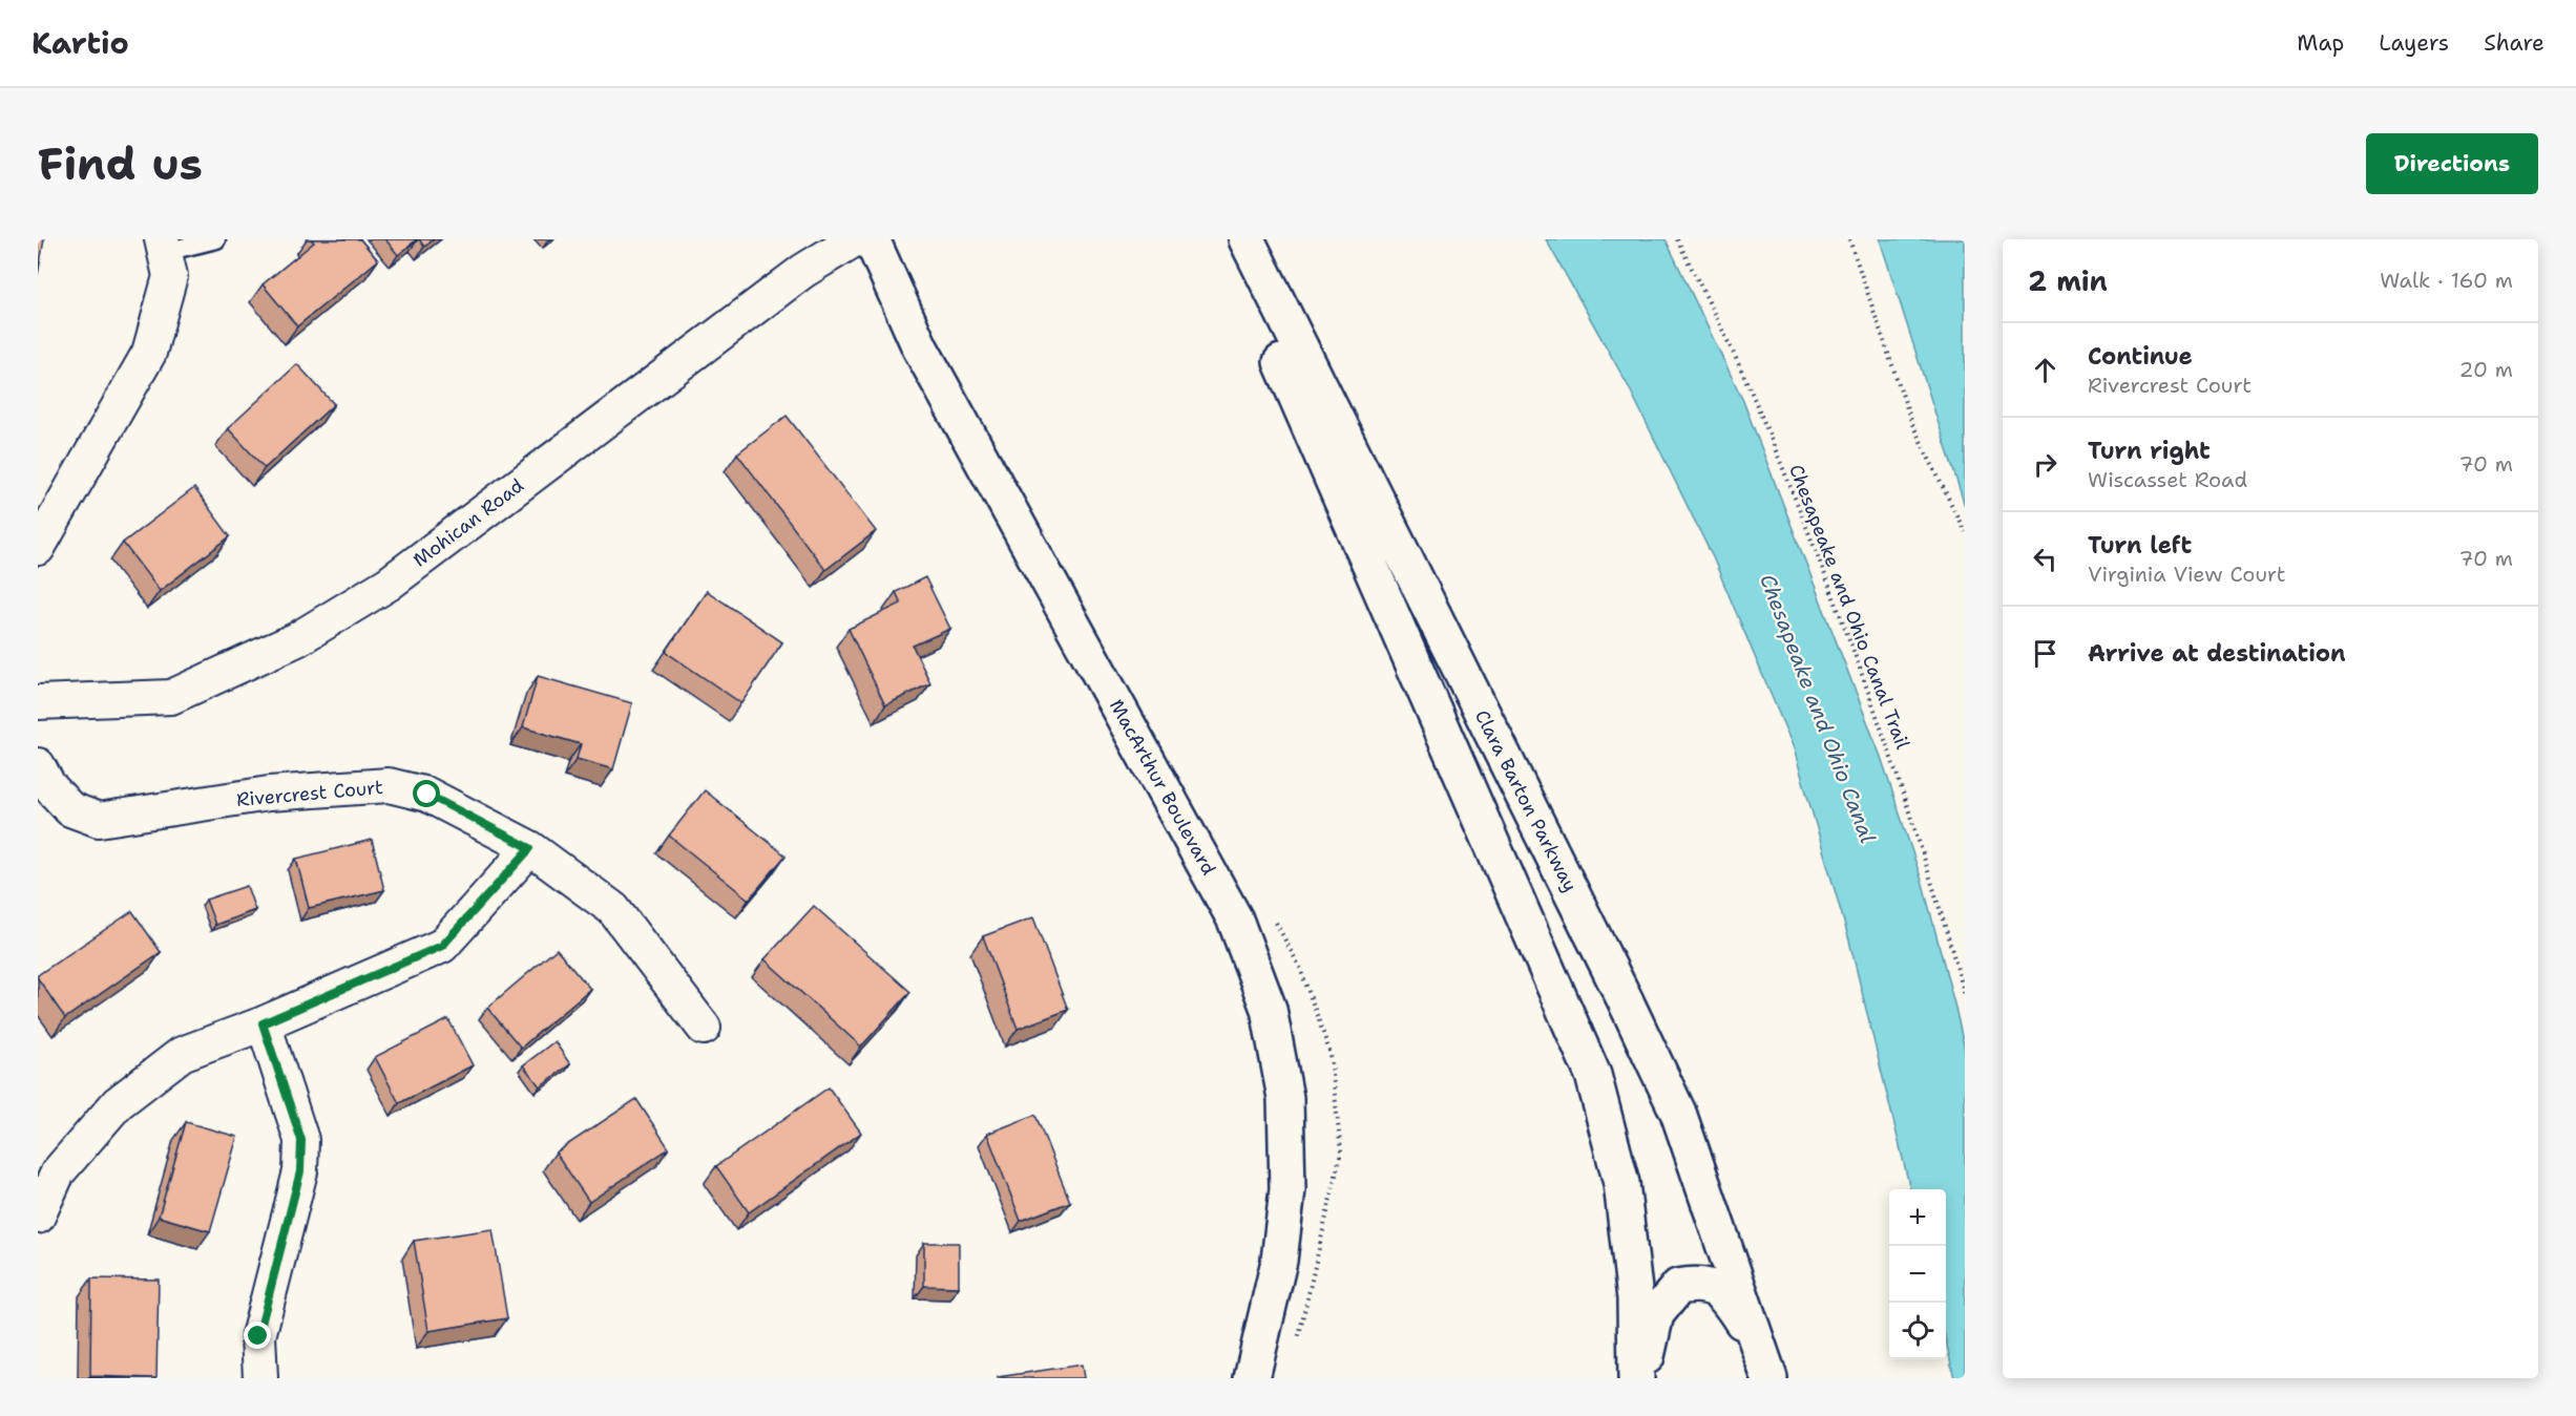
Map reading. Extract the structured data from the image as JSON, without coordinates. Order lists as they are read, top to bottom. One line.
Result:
{"streets":{"main road":["MacArthur Boulevard","Clara Barton Parkway"],"street":["Mohican Road","Rivercrest Court"],"path":["Chesapeake and Ohio Canal Trail"]},"water":["Chesapeake and Ohio Canal"],"page":{"header":"Kartio","nav":["Map","Layers","Share"],"buttons":"Directions","title":"Find us","heading":["2 min","Walk · 160 m"],"list":[["Continue","Rivercrest Court","20 m"],["Turn right","Wiscasset Road","70 m"],["Turn left","Virginia View Court","70 m"],"Arrive at destination"],"map_buttons":["+","−"]}}
